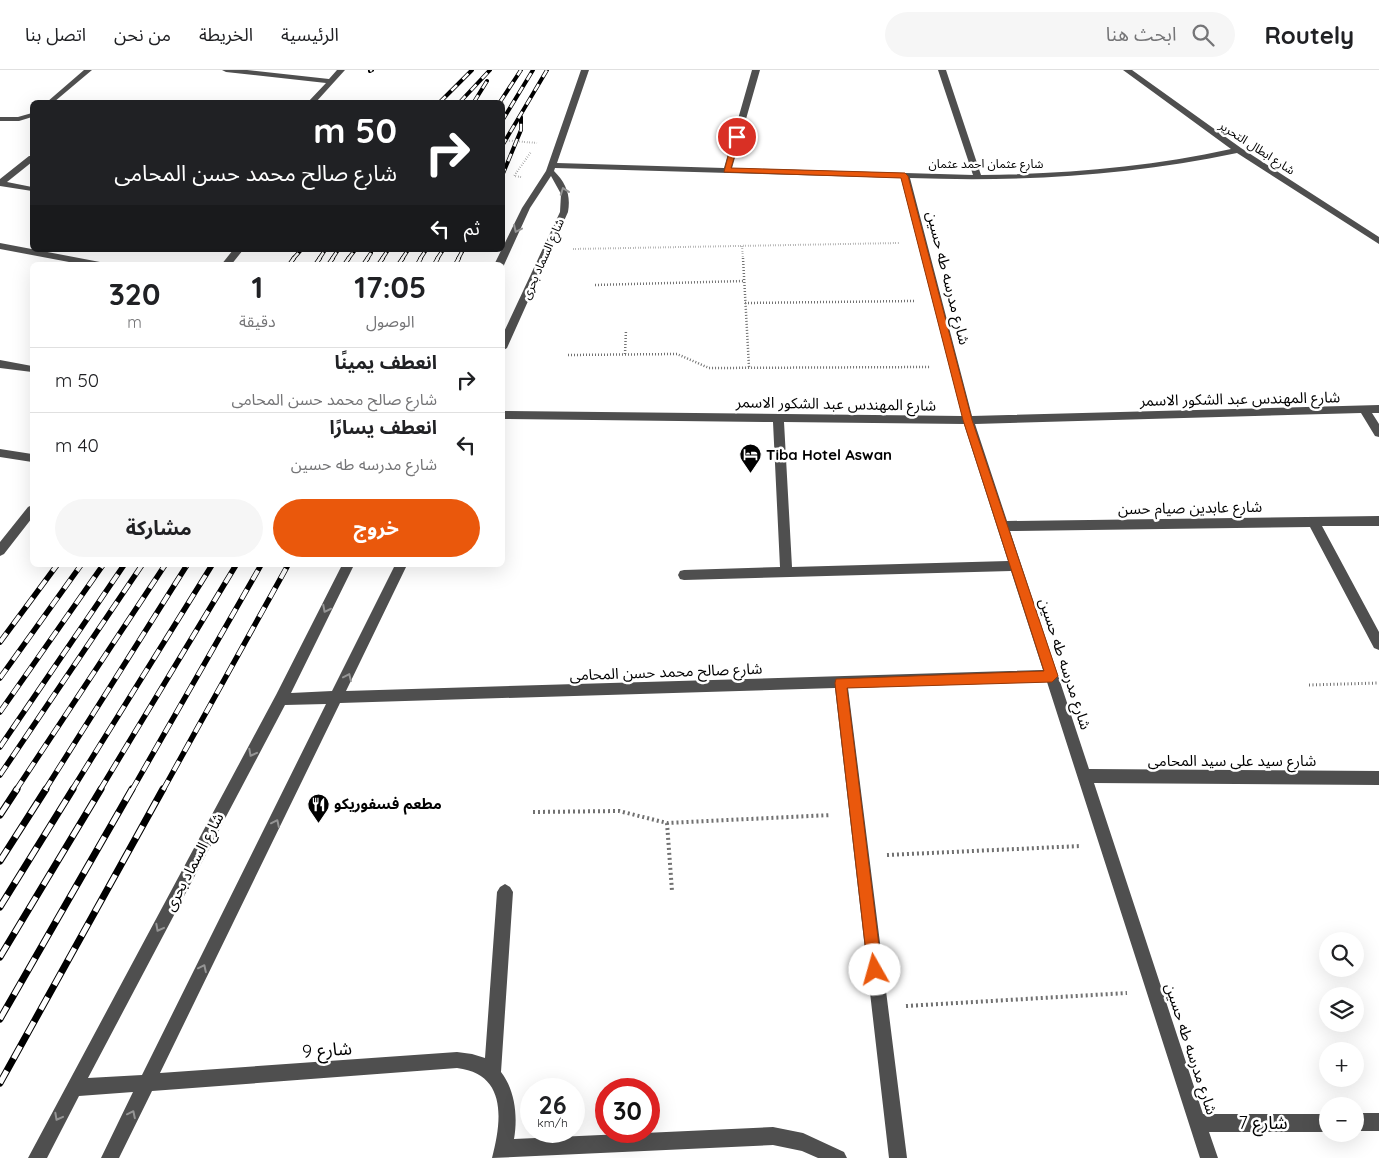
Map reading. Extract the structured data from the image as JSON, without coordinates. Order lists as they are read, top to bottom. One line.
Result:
{"streets":{"street":["شارع ابطال التحرير","شارع عثمان احمد عثمان","شارع السماد بحرى","شارع مدرسه طه حسين","شارع المهندس عبد الشكور الاسمر","شارع عابدين صيام حسن","شارع صالح محمد حسن المحامى","شارع سيد على سيد المحامى","شارع 9","شارع 7"]},"crossings":[["شارع ابطال التحرير","شارع عثمان احمد عثمان"],["شارع عثمان احمد عثمان","شارع السماد بحرى"],["شارع عثمان احمد عثمان","شارع مدرسه طه حسين"],["شارع السماد بحرى","شارع صالح محمد حسن المحامى"],["شارع السماد بحرى","شارع 9"],["شارع مدرسه طه حسين","شارع المهندس عبد الشكور الاسمر"],["شارع مدرسه طه حسين","شارع عابدين صيام حسن"],["شارع مدرسه طه حسين","شارع صالح محمد حسن المحامى"],["شارع مدرسه طه حسين","شارع سيد على سيد المحامى"],["شارع مدرسه طه حسين","شارع 7"]],"places":{"hotel":["Tiba Hotel Aswan"],"restaurant":["مطعم فسفوريكو"]},"page":{"header":"Routely","search":"ابحث هنا","nav":["الرئيسية","الخريطة","من نحن","اتصل بنا"],"turn":["50 m","شارع صالح محمد حسن المحامى"],"then":"ثم","eta":["17:05","الوصول","1","دقيقة","320","m"],"list":[{"name":"انعطف يمينًا","note":"شارع صالح محمد حسن المحامى","value":"50 m"},{"name":"انعطف يسارًا","note":"شارع مدرسه طه حسين","value":"40 m"}],"buttons":["خروج","مشاركة"],"map_buttons":["+","−"],"speed":"26 km/h","limit":"30"}}
